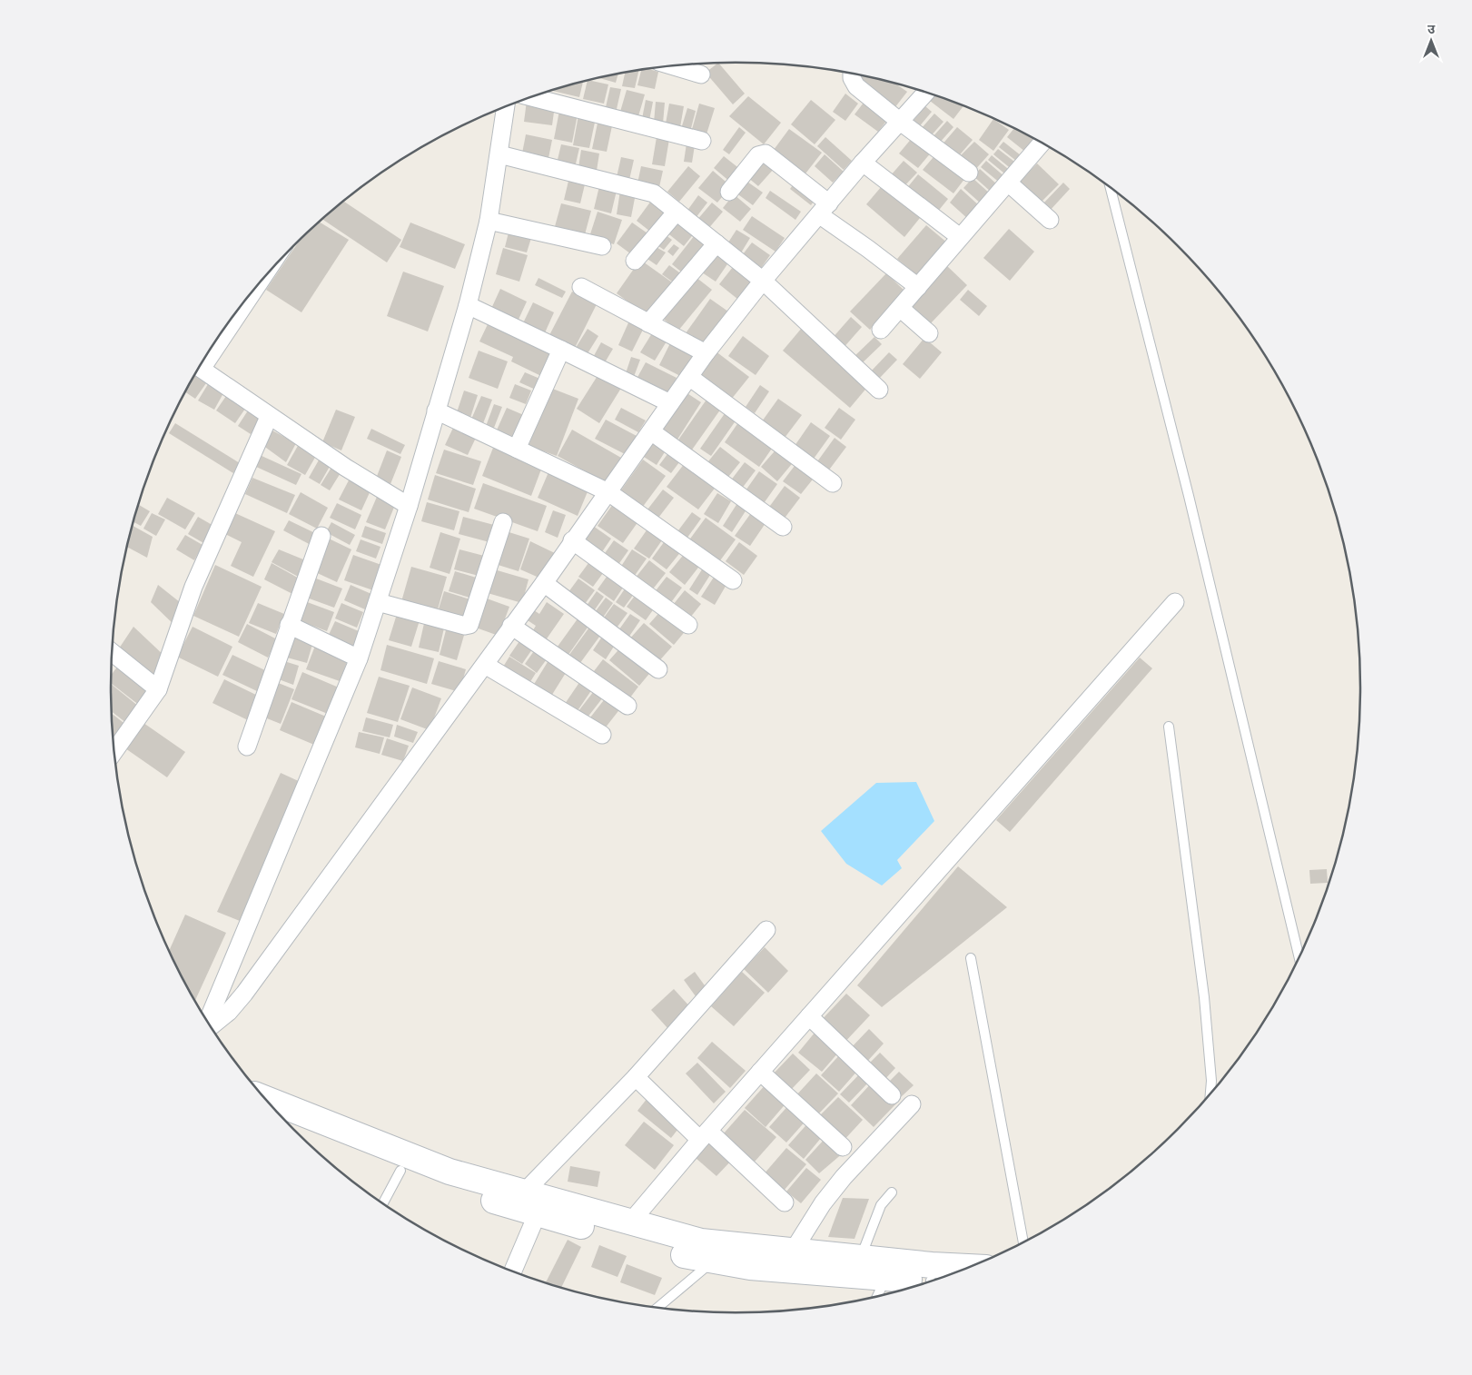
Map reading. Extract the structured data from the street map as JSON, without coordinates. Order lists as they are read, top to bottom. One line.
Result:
{"north":"top"}
